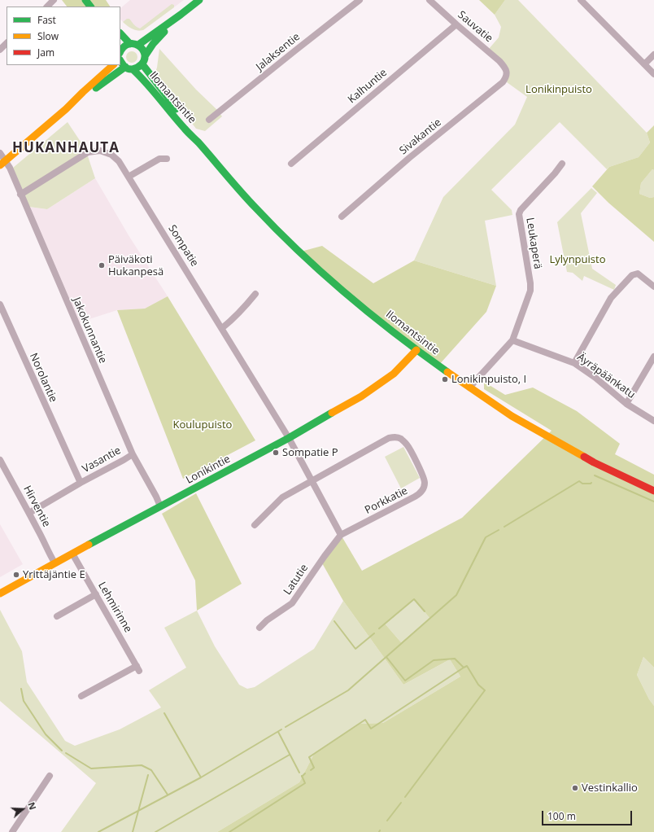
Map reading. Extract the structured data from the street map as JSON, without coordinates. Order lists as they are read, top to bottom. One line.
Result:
{"streets":{"main road":["Ilomantsintie","Lonikintie"],"street":["Sauvatie","Jalaksentie","Kalhuntie","Sivakantie","Leukaperä","Sompatie","Jakokunnantie","Äyräpäänkatu","Norolantie","Vasantie","Porkkatie","Hirventie","Latutie","Lehmirinne"]},"crossings":[["Sauvatie","Kalhuntie"],["Sauvatie","Sivakantie"],["Ilomantsintie","Lonikintie"],["Leukaperä","Äyräpäänkatu"],["Sompatie","Jakokunnantie"],["Sompatie","Lonikintie"],["Jakokunnantie","Vasantie"],["Jakokunnantie","Lonikintie"],["Norolantie","Vasantie"],["Vasantie","Hirventie"],["Lonikintie","Hirventie"],["Lonikintie","Lehmirinne"],["Porkkatie","Latutie"]],"districts":["HUKANHAUTA"],"parks":["Lonikinpuisto","Lylynpuisto","Koulupuisto"],"places":["Päiväkoti Hukanpesä","Lonikinpuisto, I","Sompatie P","Yrittäjäntie E","Vestinkallio"],"legend":["Fast","Slow","Jam"],"scale_bar":"100 m","north":"right"}
